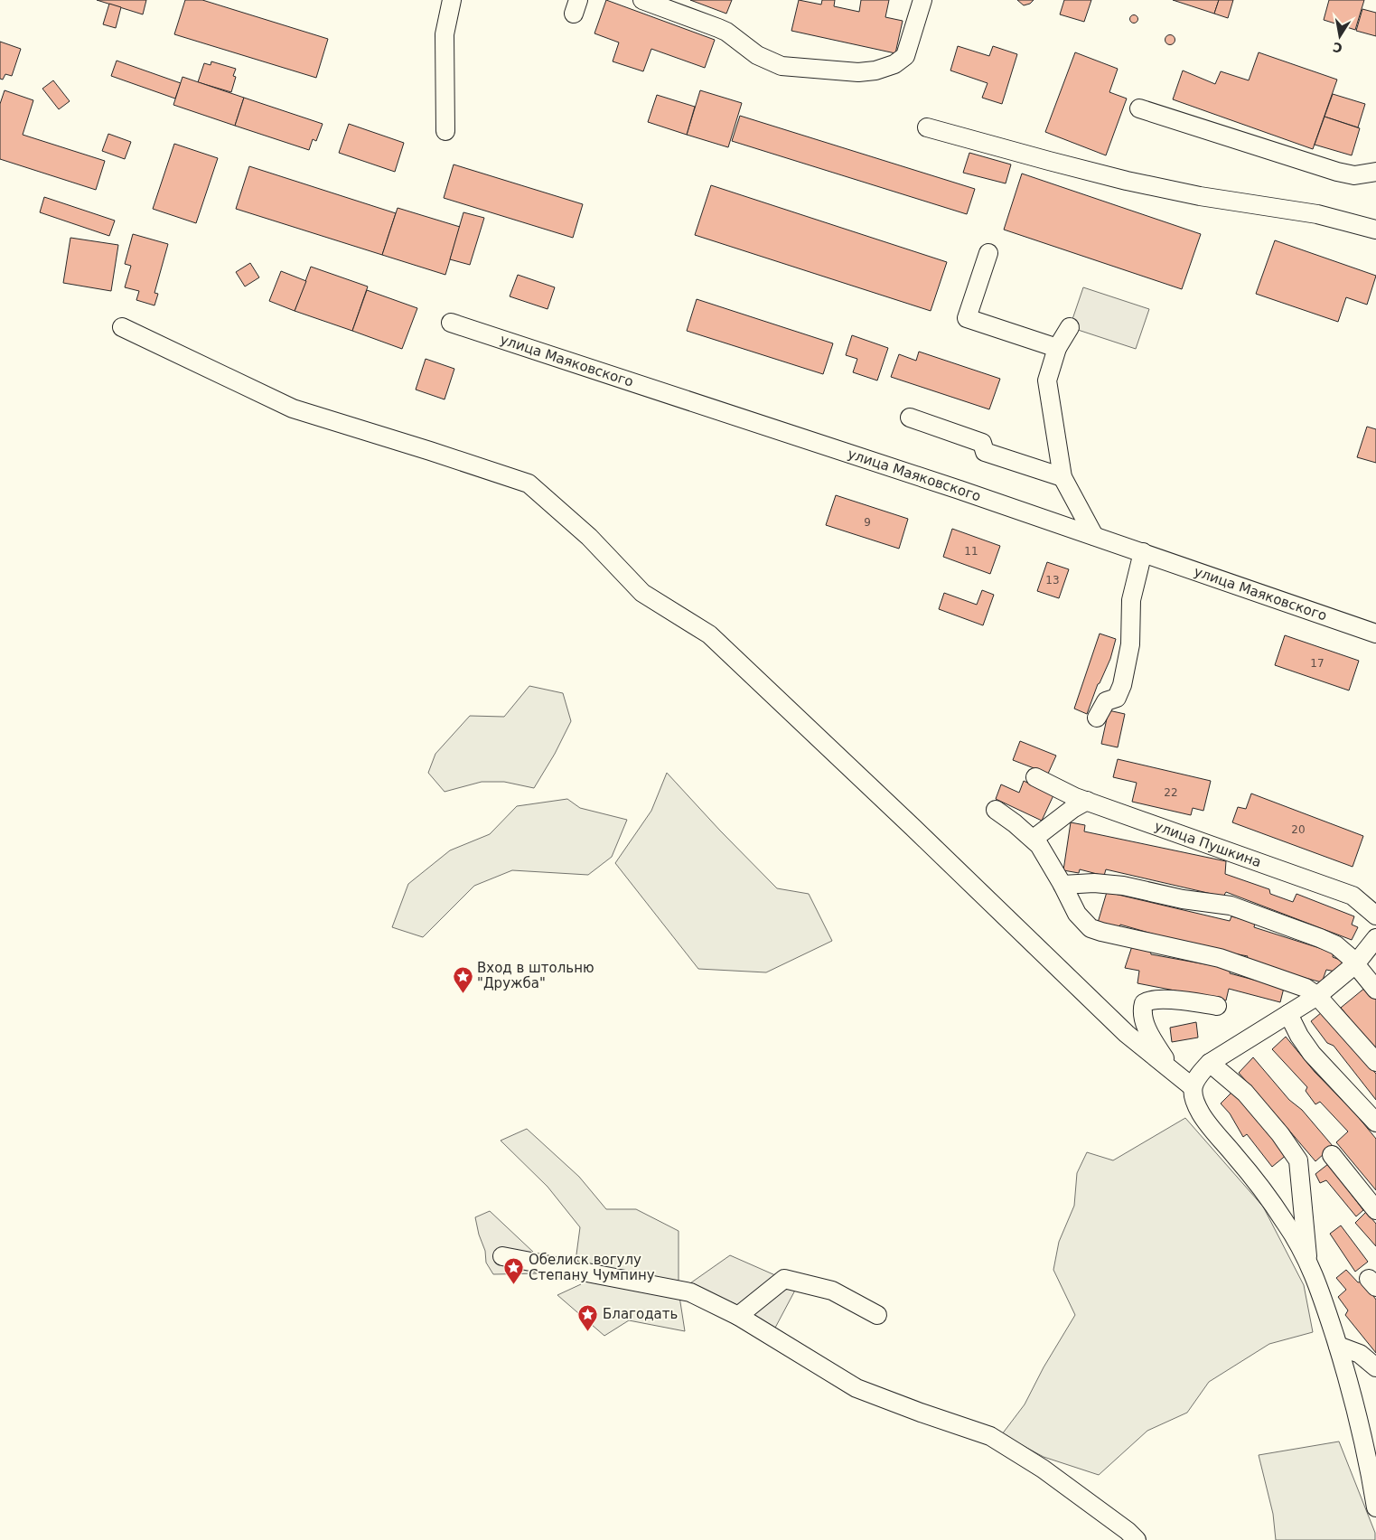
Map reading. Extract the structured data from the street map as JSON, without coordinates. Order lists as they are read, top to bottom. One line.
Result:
{"streets":{"street":["улица Маяковского","улица Пушкина"]},"places":{"place":["Вход в штольню \"Дружба\"","Обелиск вогулу Степану Чумпину","Благодать"]},"house_numbers":["9","11","13","17","22","20"],"north":"bottom"}
